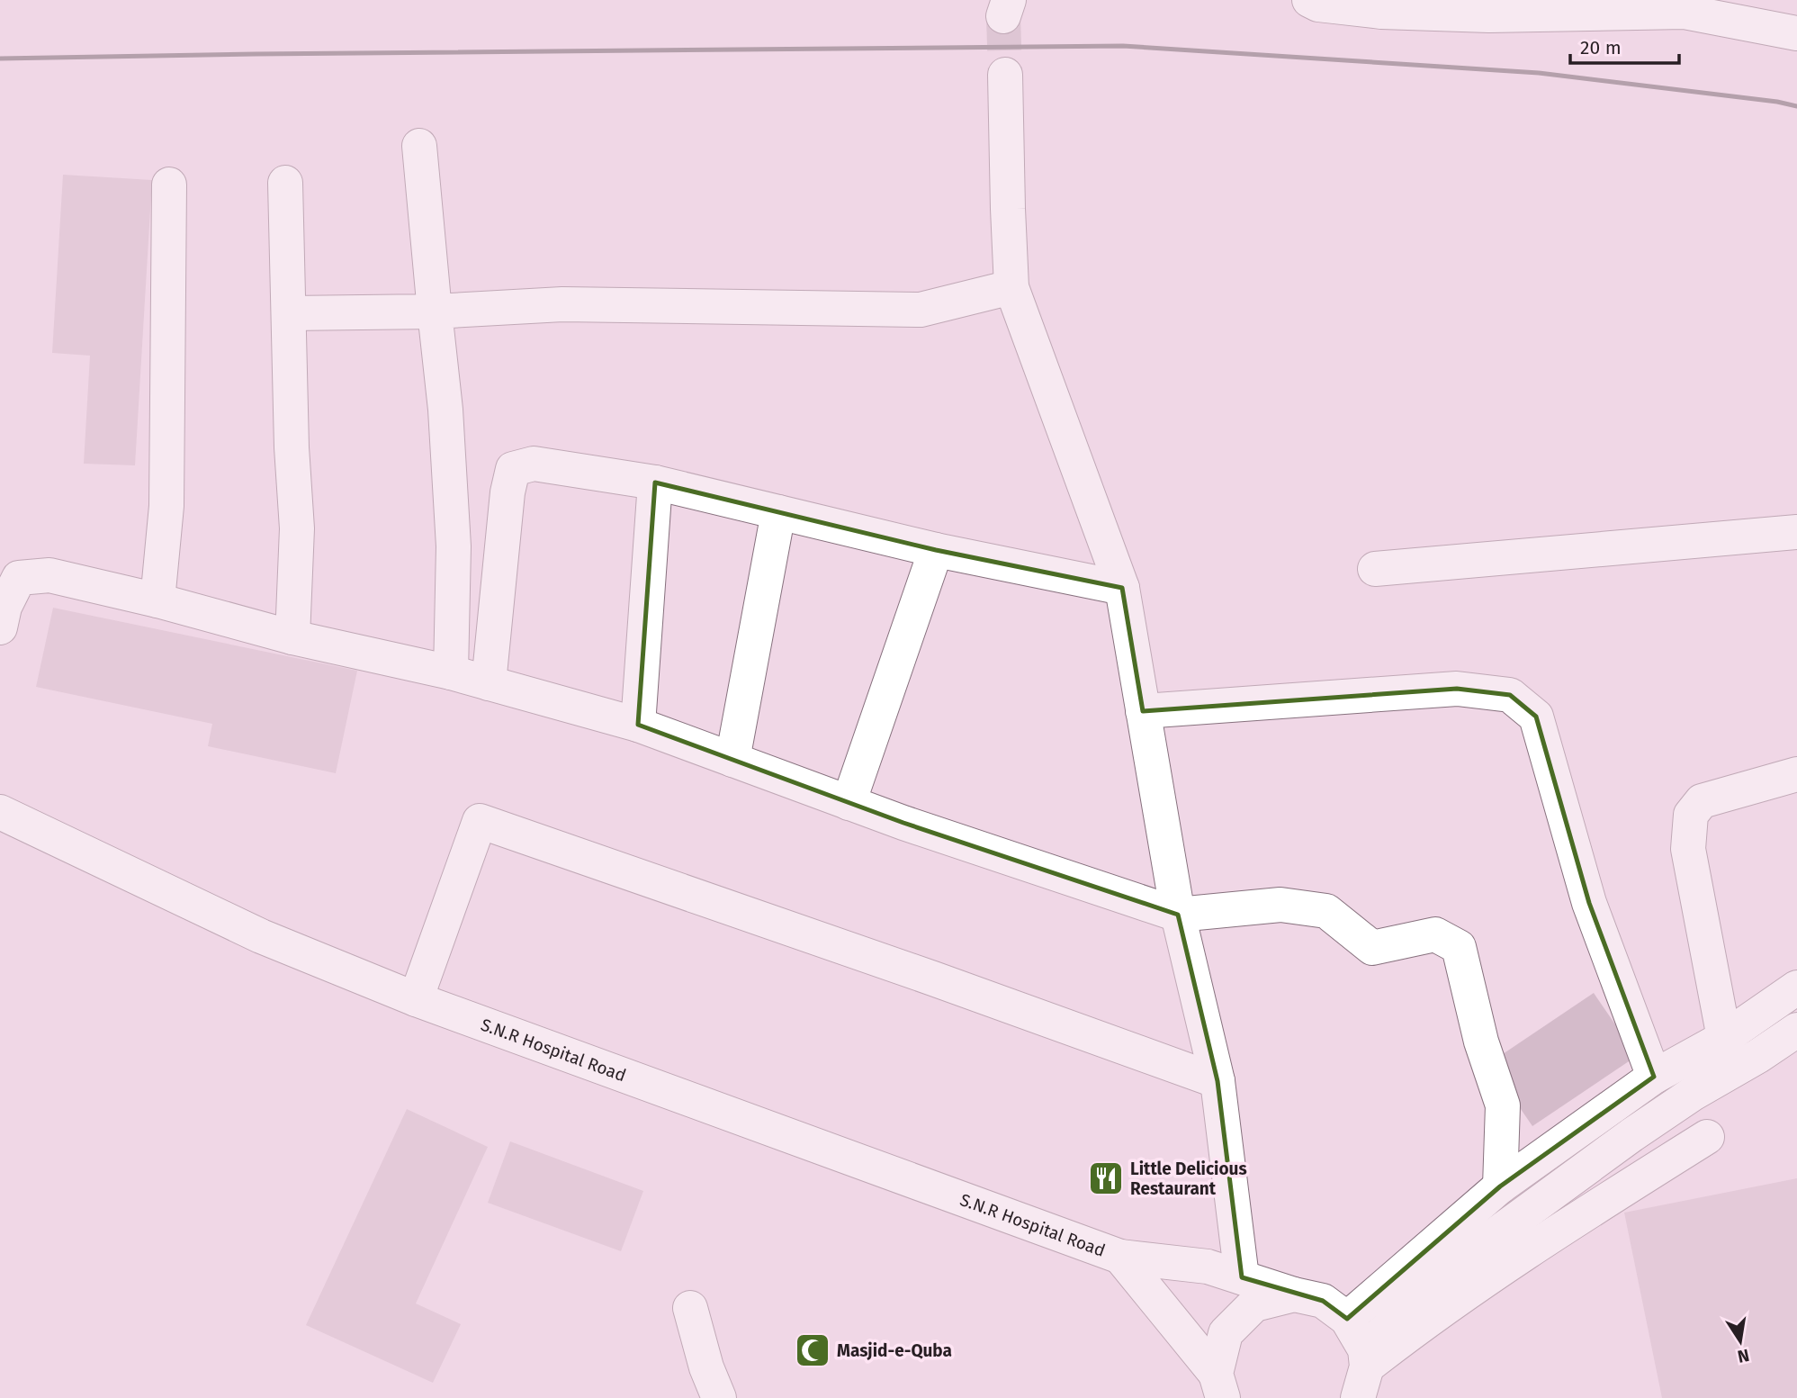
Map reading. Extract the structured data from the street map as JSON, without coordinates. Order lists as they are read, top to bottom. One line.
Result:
{"streets":{"street":["S.N.R Hospital Road"]},"places":{"restaurant":["Little Delicious Restaurant"],"mosque":["Masjid-e-Quba"]},"scale_bar":"20 m","north":"bottom"}
